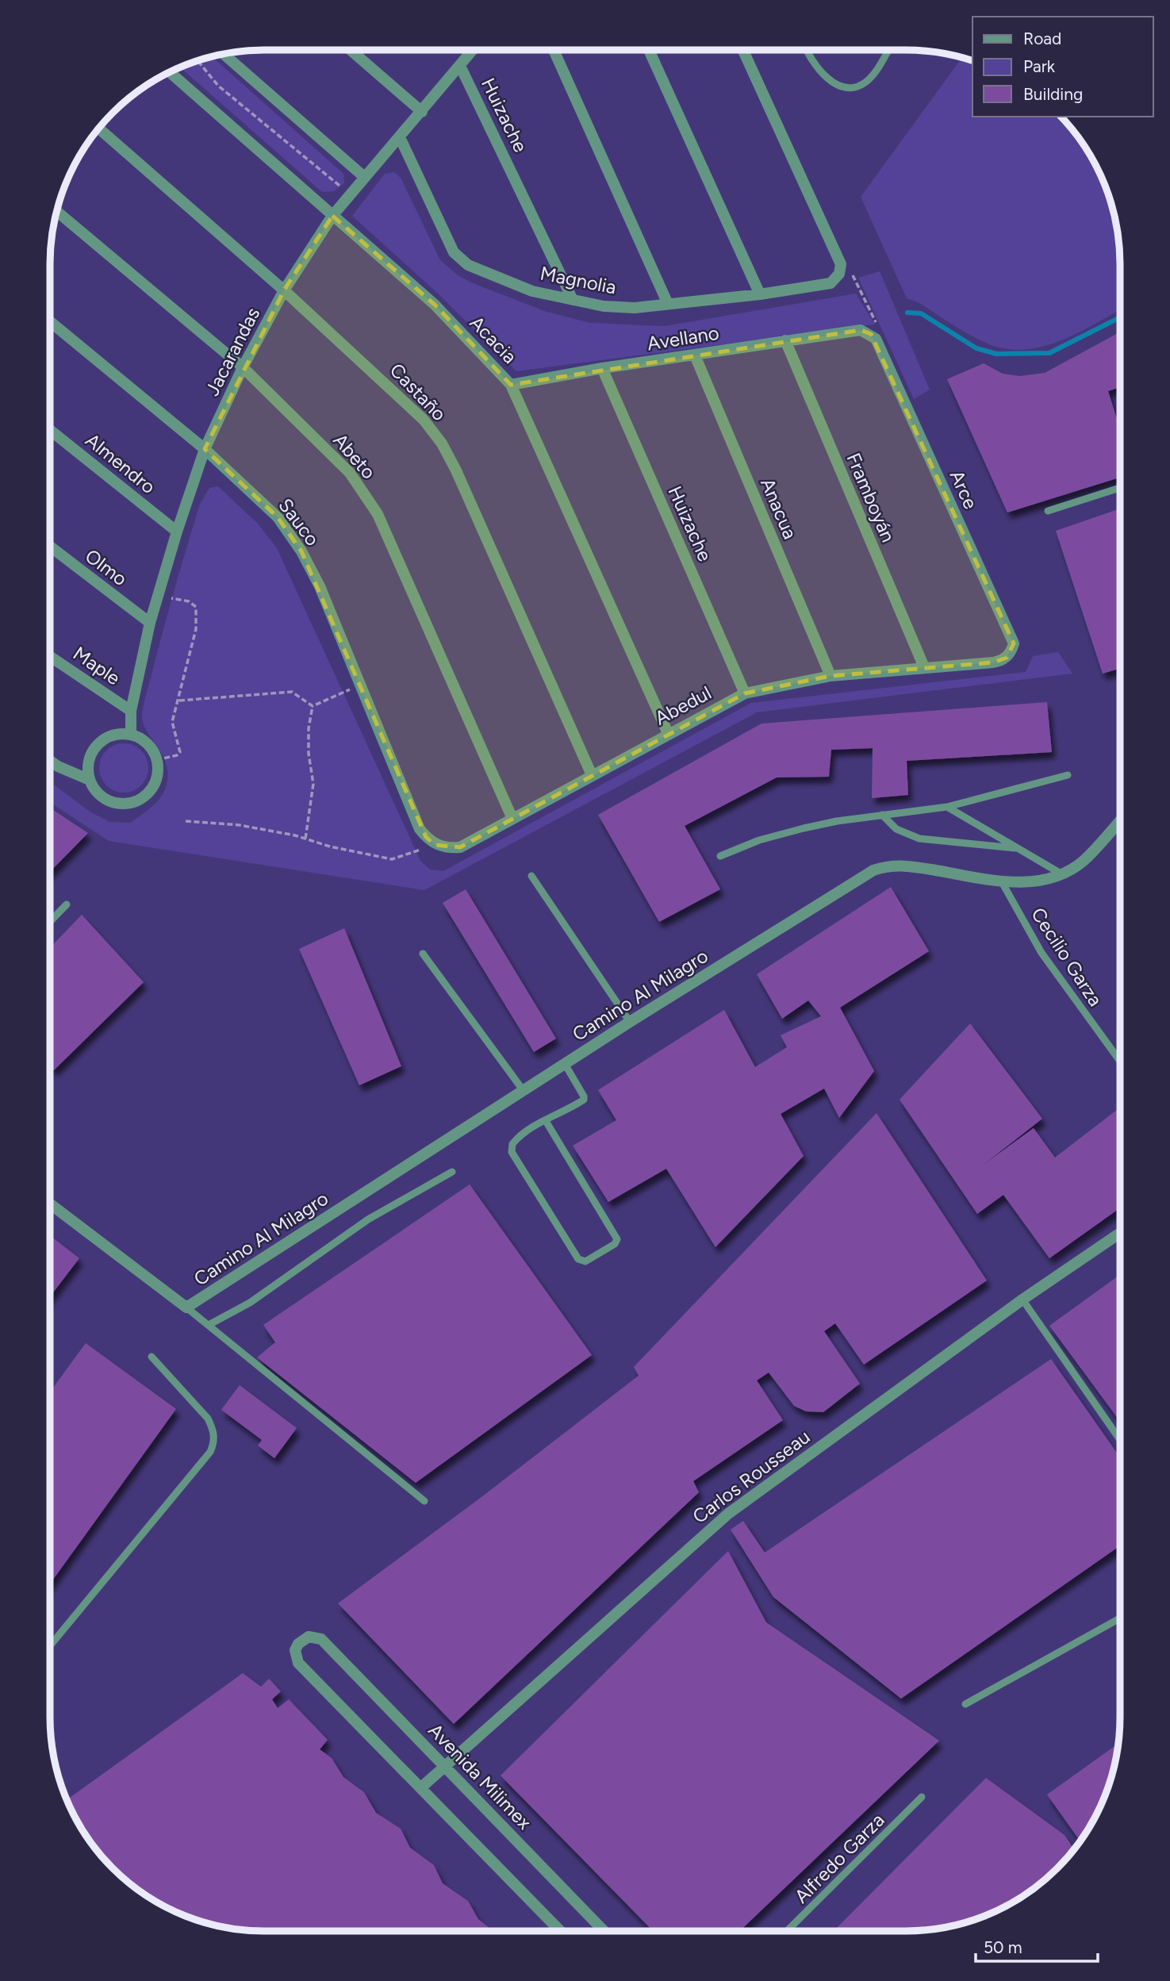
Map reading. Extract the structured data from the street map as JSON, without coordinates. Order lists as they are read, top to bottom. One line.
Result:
{"streets":{"street":["Huizache","Magnolia","Avellano","Acacia","Jacarandas","Castaño","Abeto","Almendro","Arce","Framboyán","Anacua","Sauco","Olmo","Maple","Abedul","Camino Al Milagro","Carlos Rousseau","Avenida Milimex"],"lane":["Cecilio Garza","Alfredo Garza"]},"crossings":[["Huizache","Magnolia"],["Huizache","Avellano"],["Huizache","Jacarandas"],["Huizache","Abedul"],["Magnolia","Jacarandas"],["Avellano","Acacia"],["Avellano","Arce"],["Avellano","Framboyán"],["Avellano","Anacua"],["Acacia","Jacarandas"],["Acacia","Abedul"],["Jacarandas","Castaño"],["Jacarandas","Abeto"],["Jacarandas","Almendro"],["Jacarandas","Sauco"],["Jacarandas","Olmo"],["Jacarandas","Maple"],["Castaño","Abedul"],["Abeto","Abedul"],["Arce","Abedul"],["Framboyán","Abedul"],["Anacua","Abedul"],["Sauco","Abedul"],["Cecilio Garza","Camino Al Milagro"],["Carlos Rousseau","Avenida Milimex"]],"legend":["Road","Park","Building"],"scale_bar":"50 m"}
